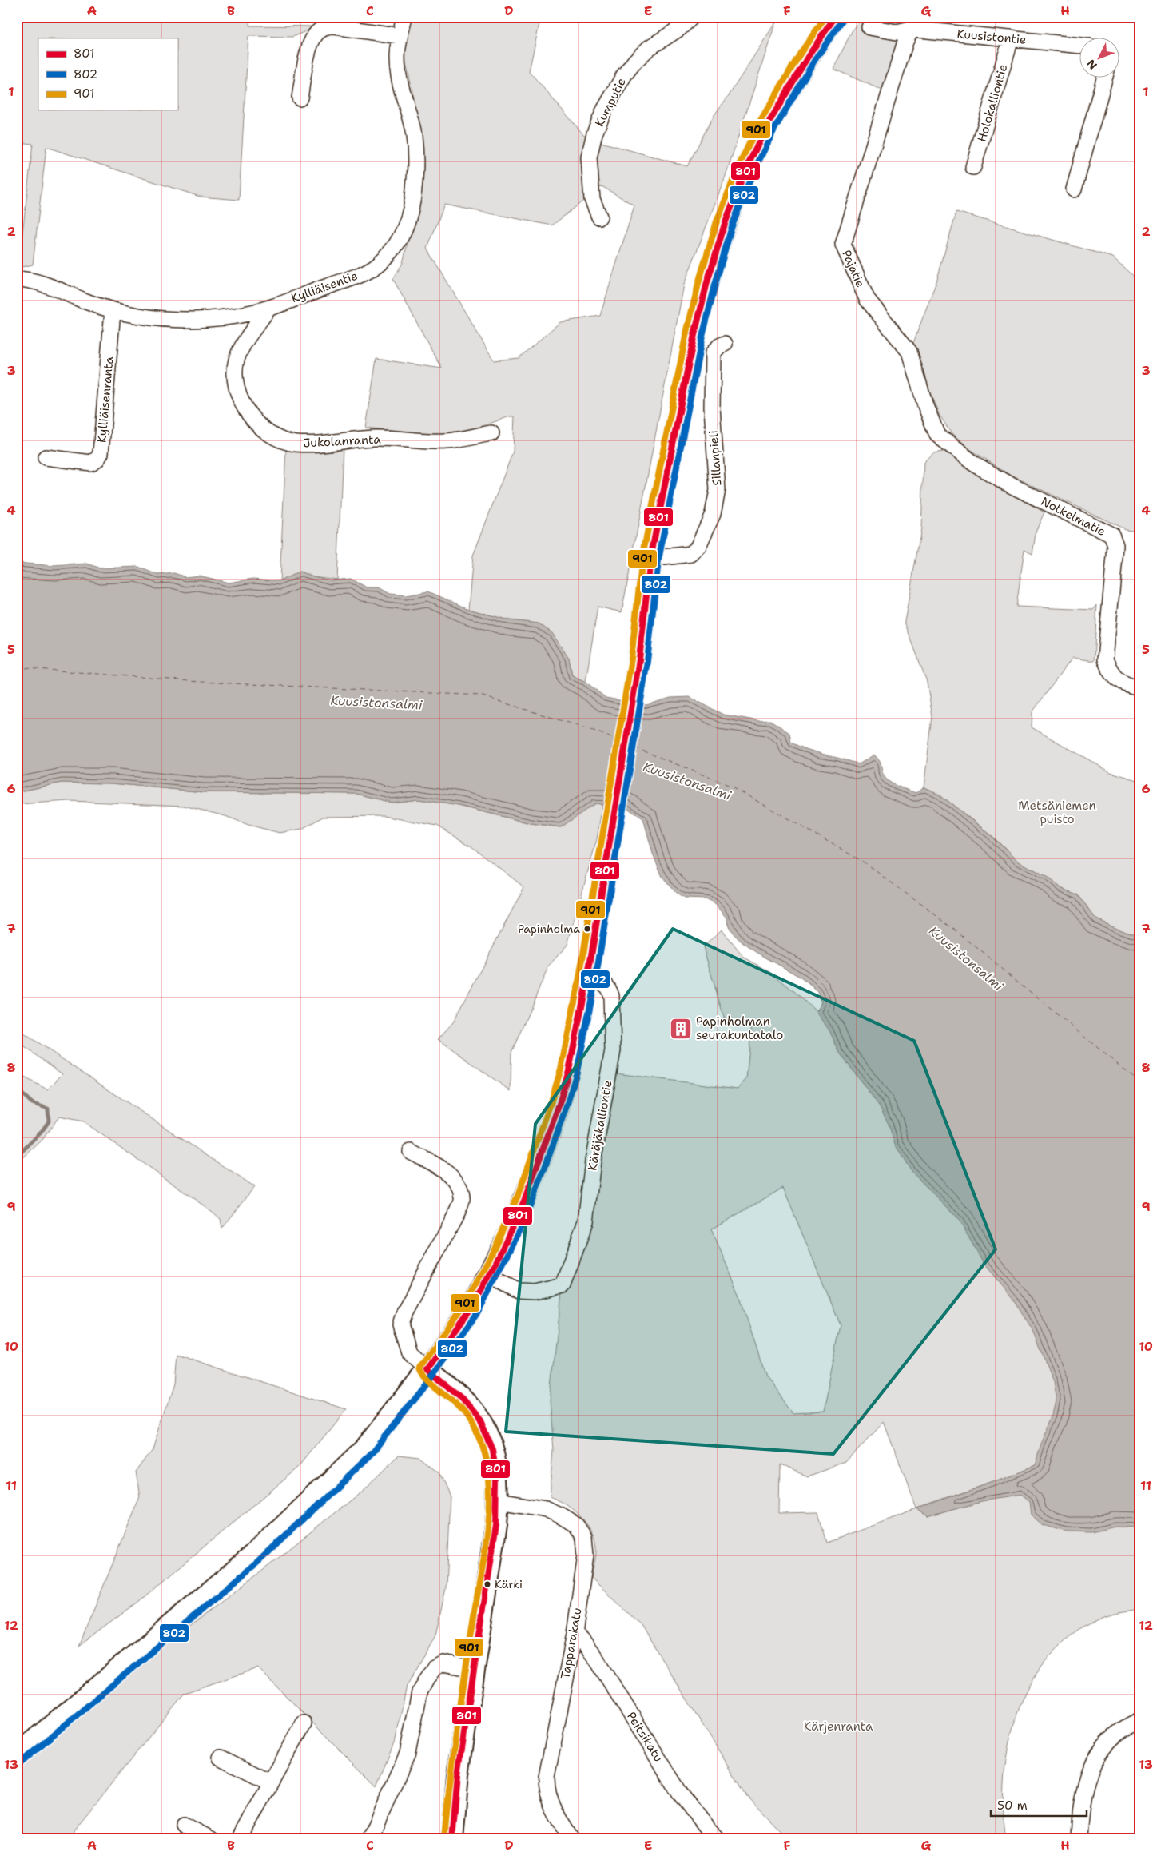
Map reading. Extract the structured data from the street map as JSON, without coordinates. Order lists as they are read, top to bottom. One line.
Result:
{"streets":{"street":["Kuusistontie","Kumputie","Holokalliontie","Pajatie","Kylliäisentie","Kylliäisenranta","Jukolanranta","Sillanpieli","Notkelmatie","Käräjäkalliontie","Tapparakatu","Peitsikatu"]},"crossings":[["Kuusistontie","Holokalliontie"],["Kuusistontie","Pajatie"],["Pajatie","Notkelmatie"],["Kylliäisentie","Kylliäisenranta"],["Kylliäisentie","Jukolanranta"],["Tapparakatu","Peitsikatu"]],"water":["Kuusistonsalmi"],"parks":["Metsäniemen puisto","Kärjenranta"],"places":{"other":["Papinholma","Kärki"],"building":["Papinholman seurakuntatalo"]},"lines":["transit line 801","transit line 901","transit line 802"],"legend":["801","802","901"],"scale_bar":"50 m","north":"bottom left","grid":{"columns":["A","B","C","D","E","F","G","H"],"rows":["1","2","3","4","5","6","7","8","9","10","11","12","13"]}}
